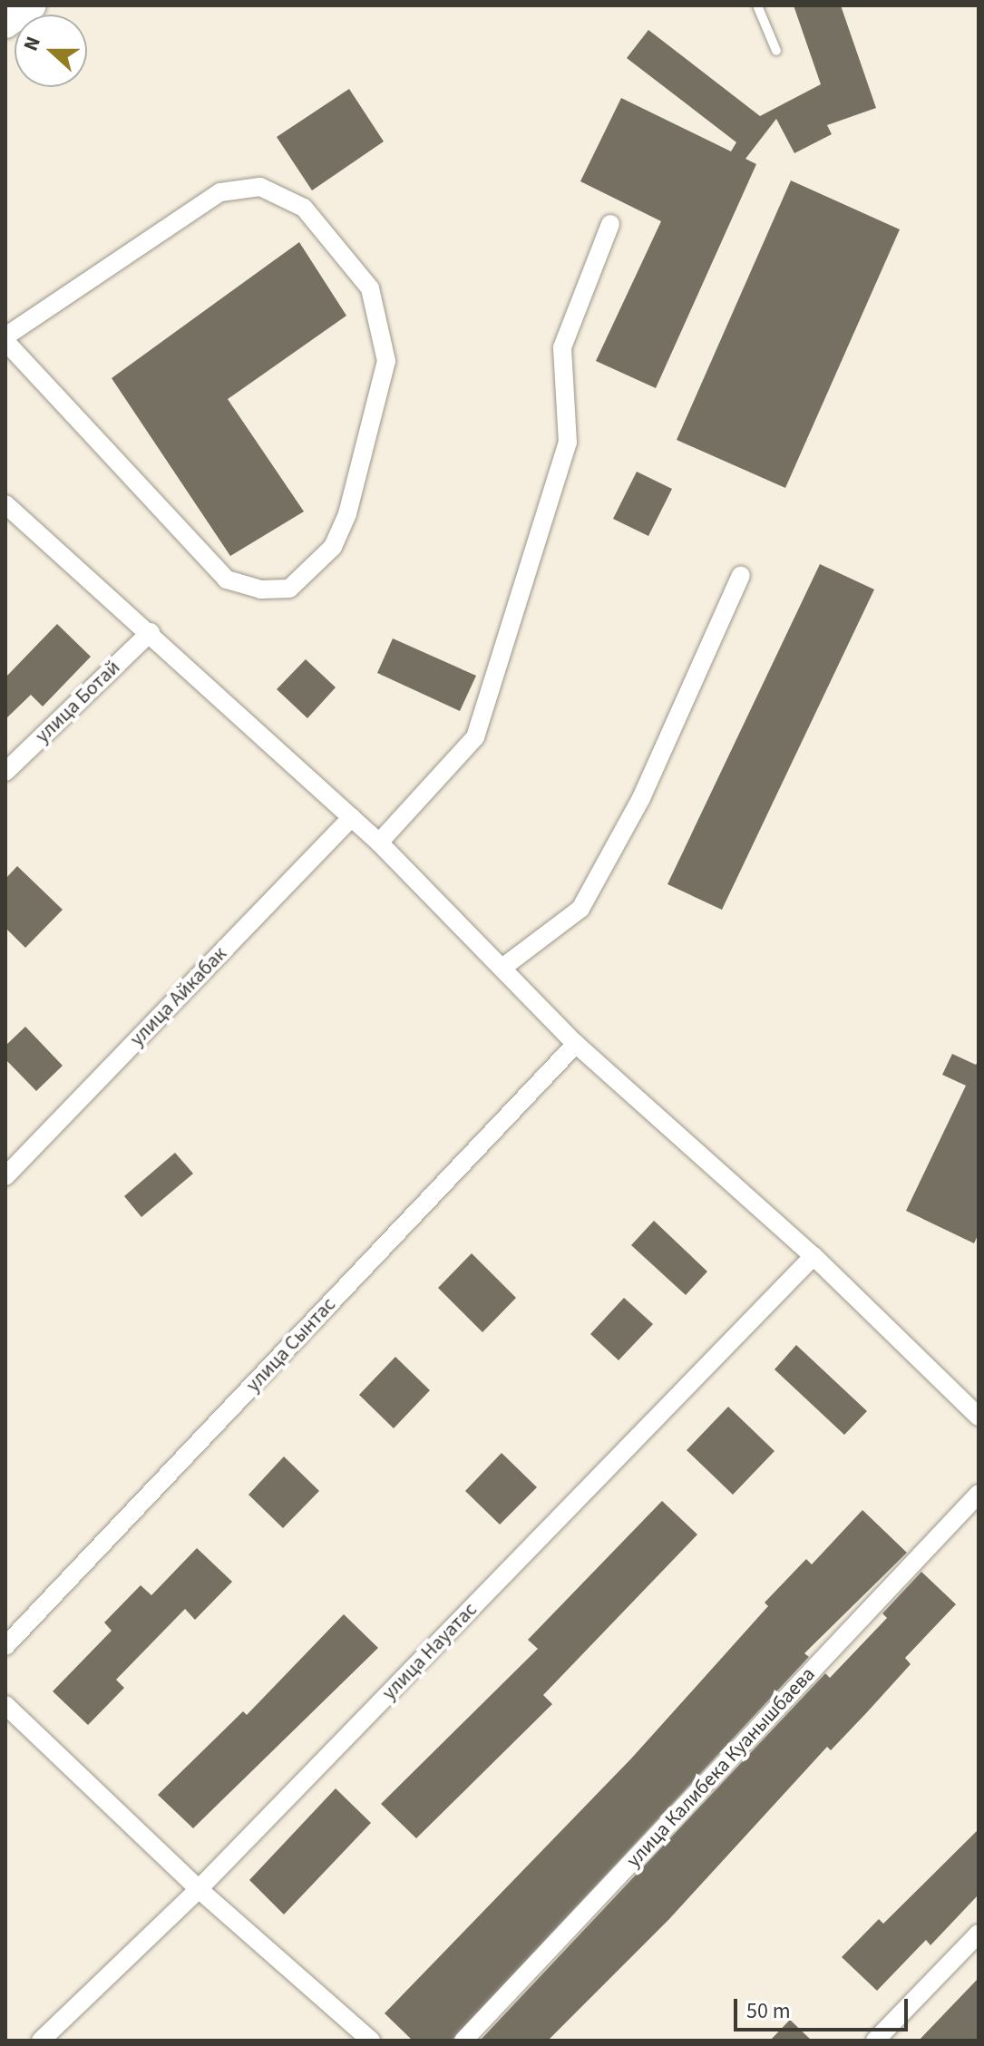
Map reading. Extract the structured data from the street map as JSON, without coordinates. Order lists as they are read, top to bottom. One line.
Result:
{"streets":{"street":["улица Ботай","улица Айкабак","улица Сынтас","улица Науатас","улица Калибека Куанышбаева"]},"scale_bar":"50 m","north":"left"}
